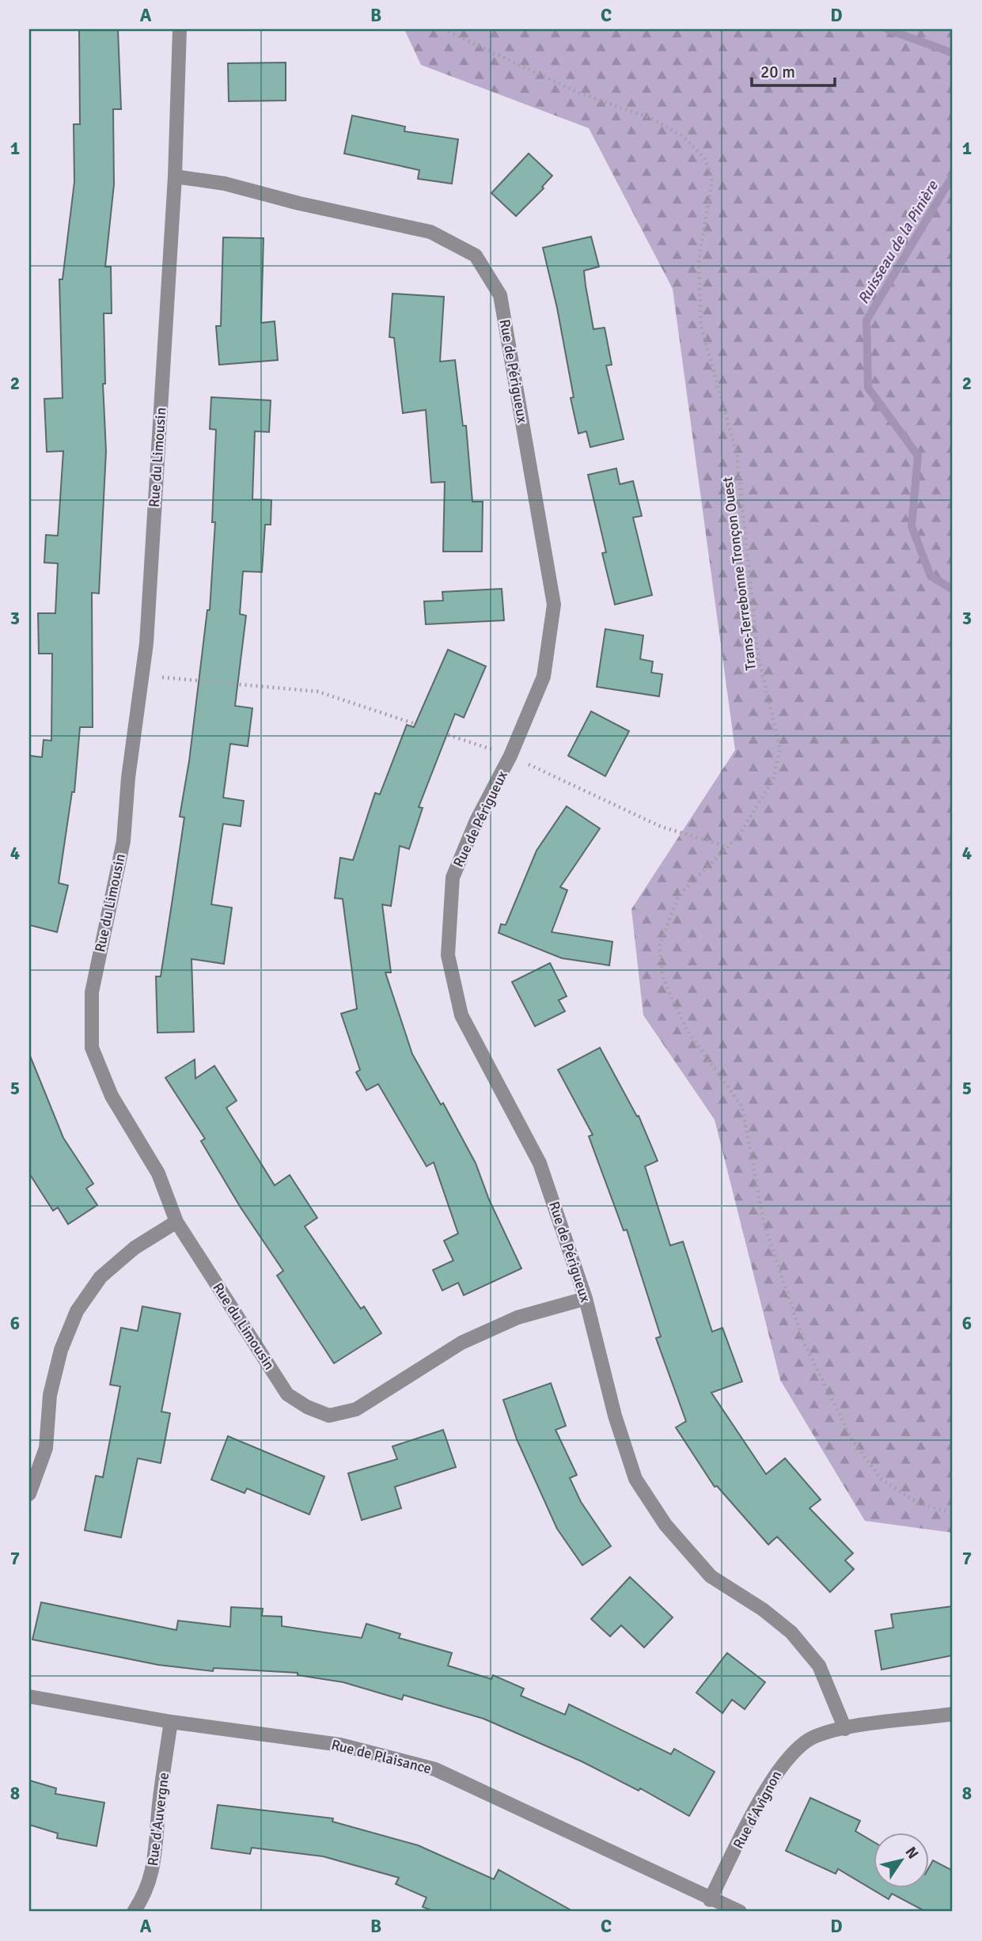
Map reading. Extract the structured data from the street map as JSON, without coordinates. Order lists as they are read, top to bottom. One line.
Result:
{"streets":{"street":["Rue de Périgueux","Rue du Limousin","Rue de Plaisance","Rue d'Avignon","Rue d'Auvergne"],"path":["Trans-Terrebonne Tronçon Ouest"]},"crossings":[["Rue de Périgueux","Rue du Limousin"],["Rue de Périgueux","Rue d'Avignon"],["Rue de Plaisance","Rue d'Avignon"],["Rue de Plaisance","Rue d'Auvergne"]],"water":["Ruisseau de la Pinière"],"scale_bar":"20 m","north":"top right","grid":{"columns":["A","B","C","D"],"rows":["1","2","3","4","5","6","7","8"]}}
